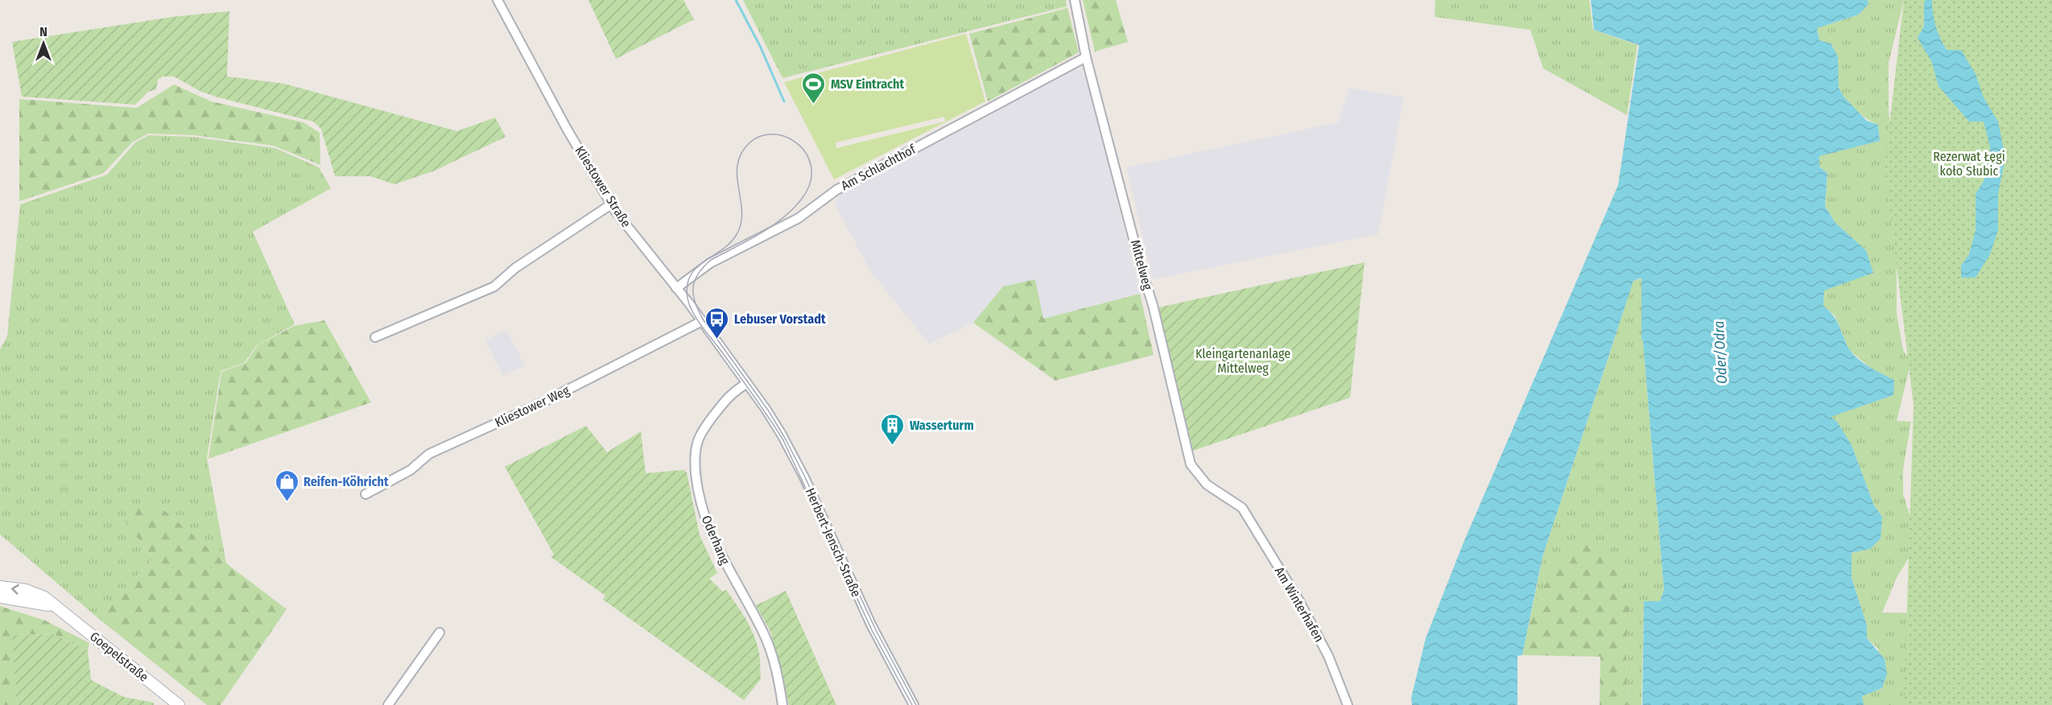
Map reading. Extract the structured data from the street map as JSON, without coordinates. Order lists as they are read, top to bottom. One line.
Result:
{"streets":{"street":["Am Schlachthof","Kliestower Straße","Mittelweg","Kliestower Weg","Oderhang","Herbert-Jensch-Straße","Am Winterhafen","Goepelstraße"]},"crossings":[["Am Schlachthof","Kliestower Straße"],["Am Schlachthof","Mittelweg"],["Kliestower Straße","Kliestower Weg"],["Kliestower Straße","Oderhang"],["Kliestower Straße","Herbert-Jensch-Straße"],["Mittelweg","Am Winterhafen"],["Oderhang","Herbert-Jensch-Straße"]],"water":["Oder/Odra"],"parks":["Rezerwat Łęgi koło Słubic","Kleingartenanlage Mittelweg"],"places":{"sports":["MSV Eintracht"],"bus stop":["Lebuser Vorstadt"],"building":["Wasserturm"],"shop":["Reifen-Köhricht"]},"north":"top"}
